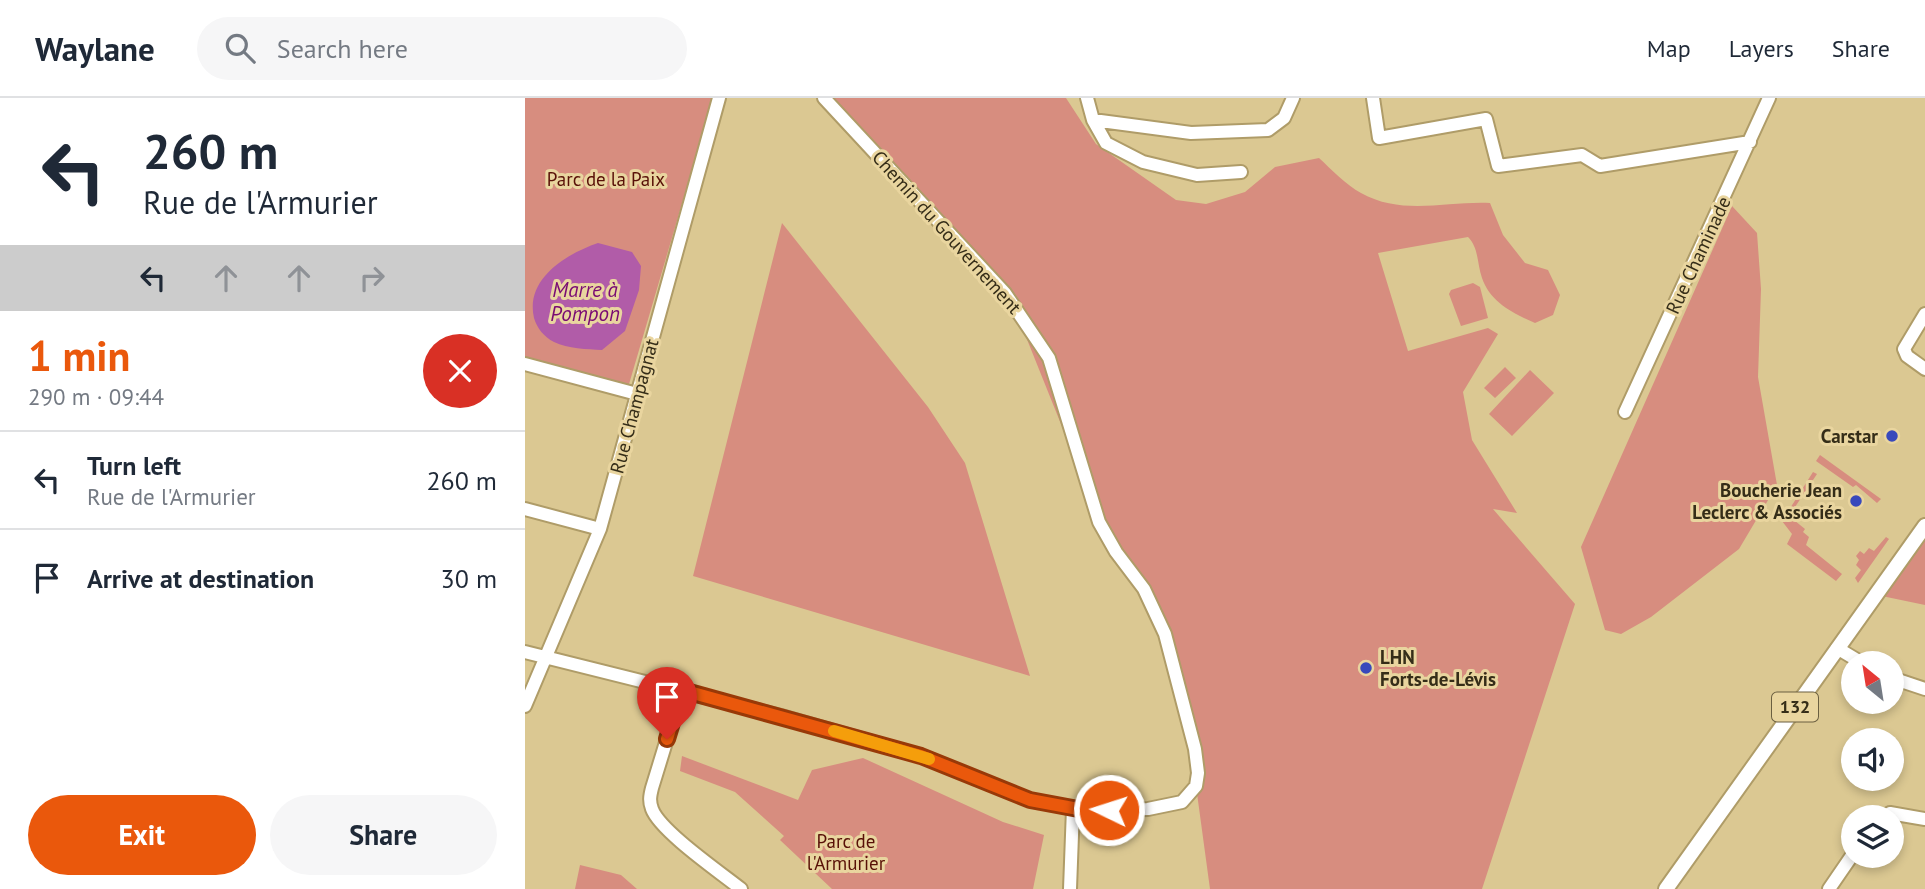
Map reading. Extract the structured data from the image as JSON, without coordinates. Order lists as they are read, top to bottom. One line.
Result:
{"streets":{"main road":["132"],"street":["Chemin du Gouvernement","Rue Chaminade","Rue Champagnat"]},"water":["Marre à Pompon"],"parks":["Parc de la Paix","Parc de l'Armurier"],"places":["Carstar","Boucherie Jean Leclerc & Associés","LHN Forts-de-Lévis"],"north":"top left","page":{"header":"Waylane","search":"Search here","nav":["Map","Layers","Share"],"turn":["260 m","Rue de l'Armurier"],"heading":["1 min","290 m · 09:44"],"list":[{"name":"Turn left","note":"Rue de l'Armurier","value":"260 m"},{"name":"Arrive at destination","value":"30 m"}],"buttons":["Exit","Share"]}}
